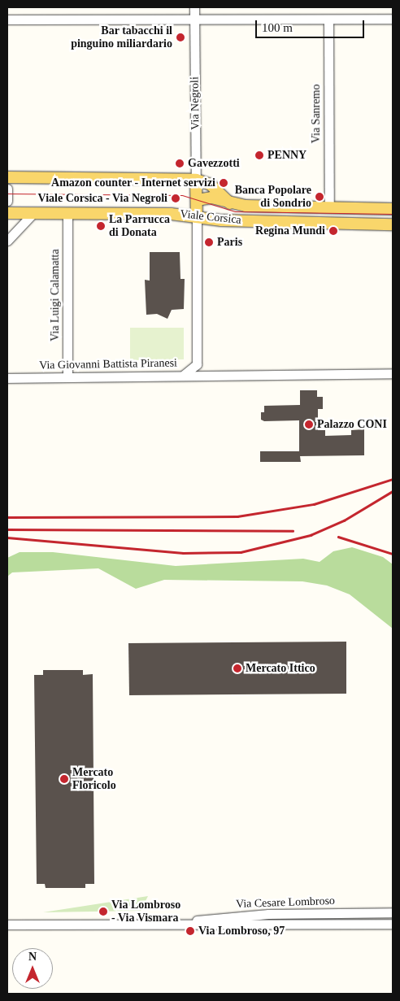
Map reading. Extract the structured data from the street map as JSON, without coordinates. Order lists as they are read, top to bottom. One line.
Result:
{"streets":{"main road":["Via Negroli","Viale Corsica"],"street":["Via Sanremo","Via Luigi Calamatta","Via Giovanni Battista Piranesi","Via Cesare Lombroso"]},"crossings":[["Via Negroli","Viale Corsica"],["Via Sanremo","Viale Corsica"],["Viale Corsica","Via Luigi Calamatta"],["Via Luigi Calamatta","Via Giovanni Battista Piranesi"]],"places":["Bar tabacchi il pinguino miliardario","PENNY","Gavezzotti","Amazon counter - Internet servizi","Banca Popolare di Sondrio","Viale Corsica - Via Negroli","La Parrucca di Donata","Regina Mundi","Paris","Palazzo CONI","Mercato Ittico","Mercato Floricolo","Via Lombroso - Via Vismara","Via Lombroso, 97"],"scale_bar":"100 m","north":"top"}
